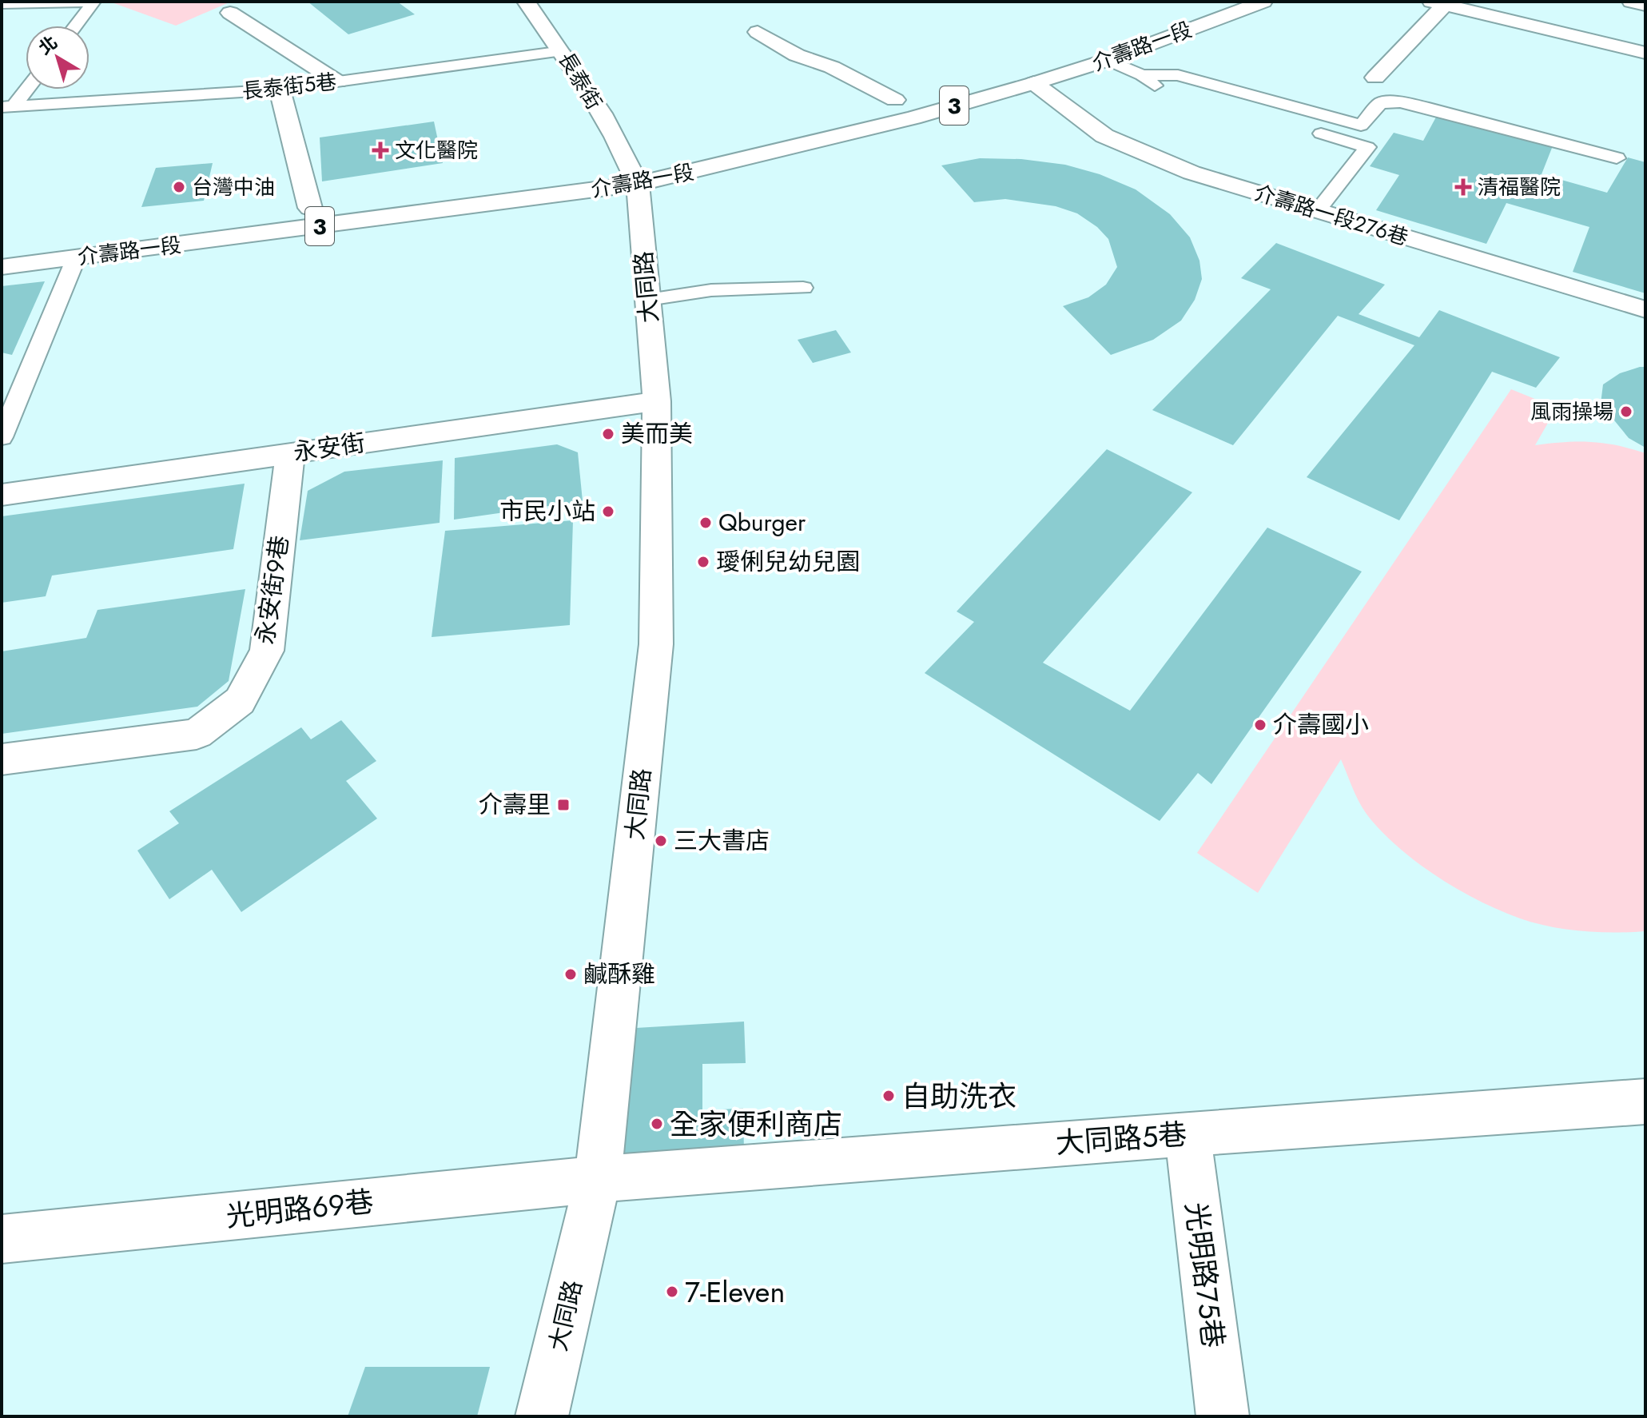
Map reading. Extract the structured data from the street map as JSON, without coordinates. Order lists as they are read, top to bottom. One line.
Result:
{"streets":{"street":["介壽路一段","長泰街","3","介壽路一段276巷","大同路","永安街","永安街9巷","大同路5巷","光明路69巷","光明路75巷"],"lane":["長泰街5巷"]},"crossings":[["介壽路一段","長泰街"],["介壽路一段","介壽路一段276巷"],["介壽路一段","大同路"],["長泰街","長泰街5巷"],["長泰街","大同路"],["大同路","永安街"],["大同路","大同路5巷"],["大同路","光明路69巷"],["永安街","永安街9巷"],["大同路5巷","光明路69巷"],["大同路5巷","光明路75巷"]],"places":{"health":["文化醫院","清福醫院"],"other":["台灣中油","風雨操場","美而美","市民小站","Qburger","璦俐兒幼兒園","介壽國小","三大書店","鹹酥雞","自助洗衣","全家便利商店","7-Eleven"],"transit":["介壽里"]},"north":"top left"}
